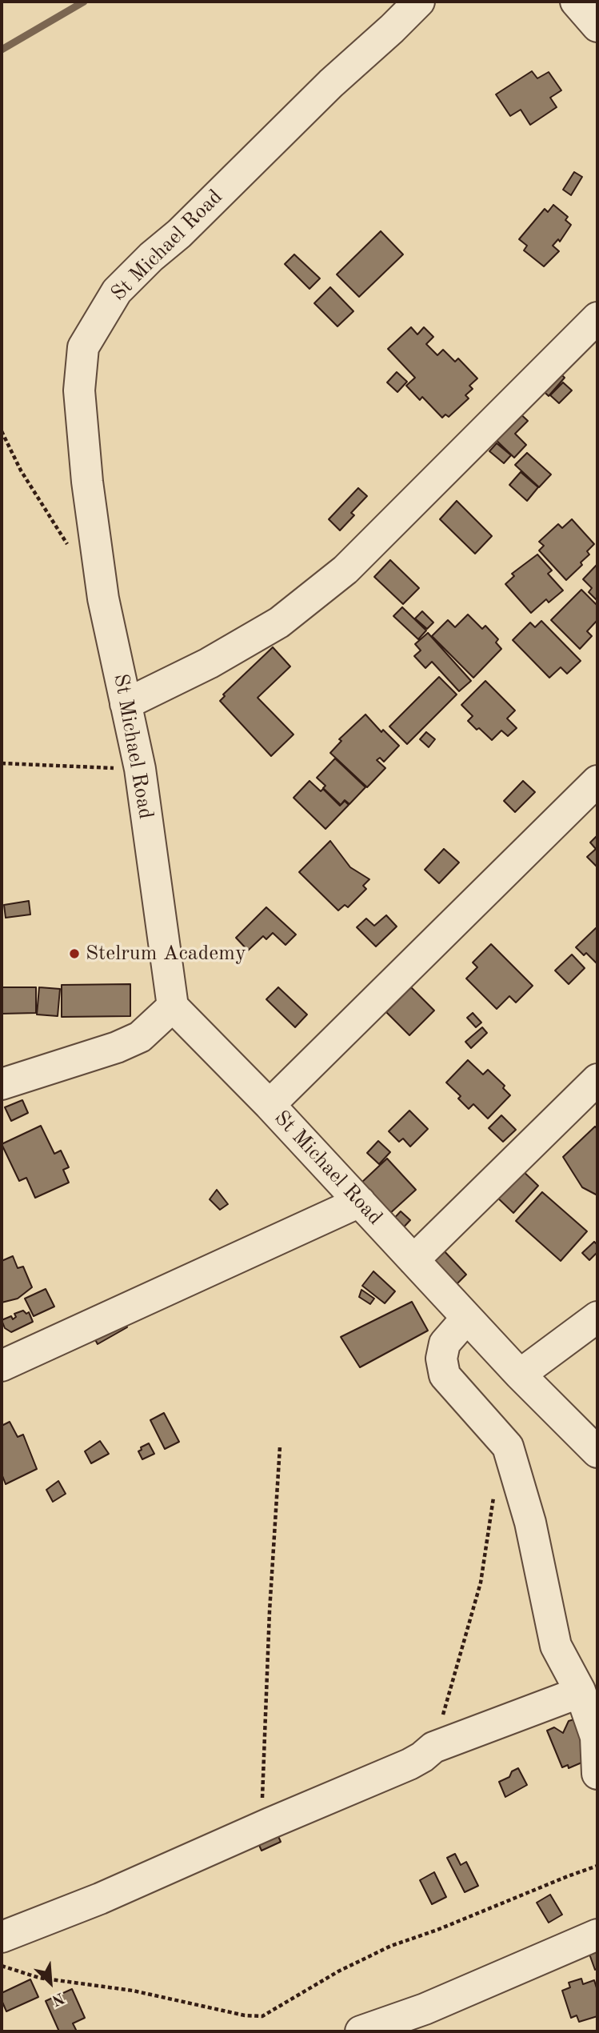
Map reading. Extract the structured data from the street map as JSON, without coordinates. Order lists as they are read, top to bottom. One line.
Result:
{"streets":{"street":["St Michael Road"]},"places":["Stelrum Academy"],"north":"bottom right"}
